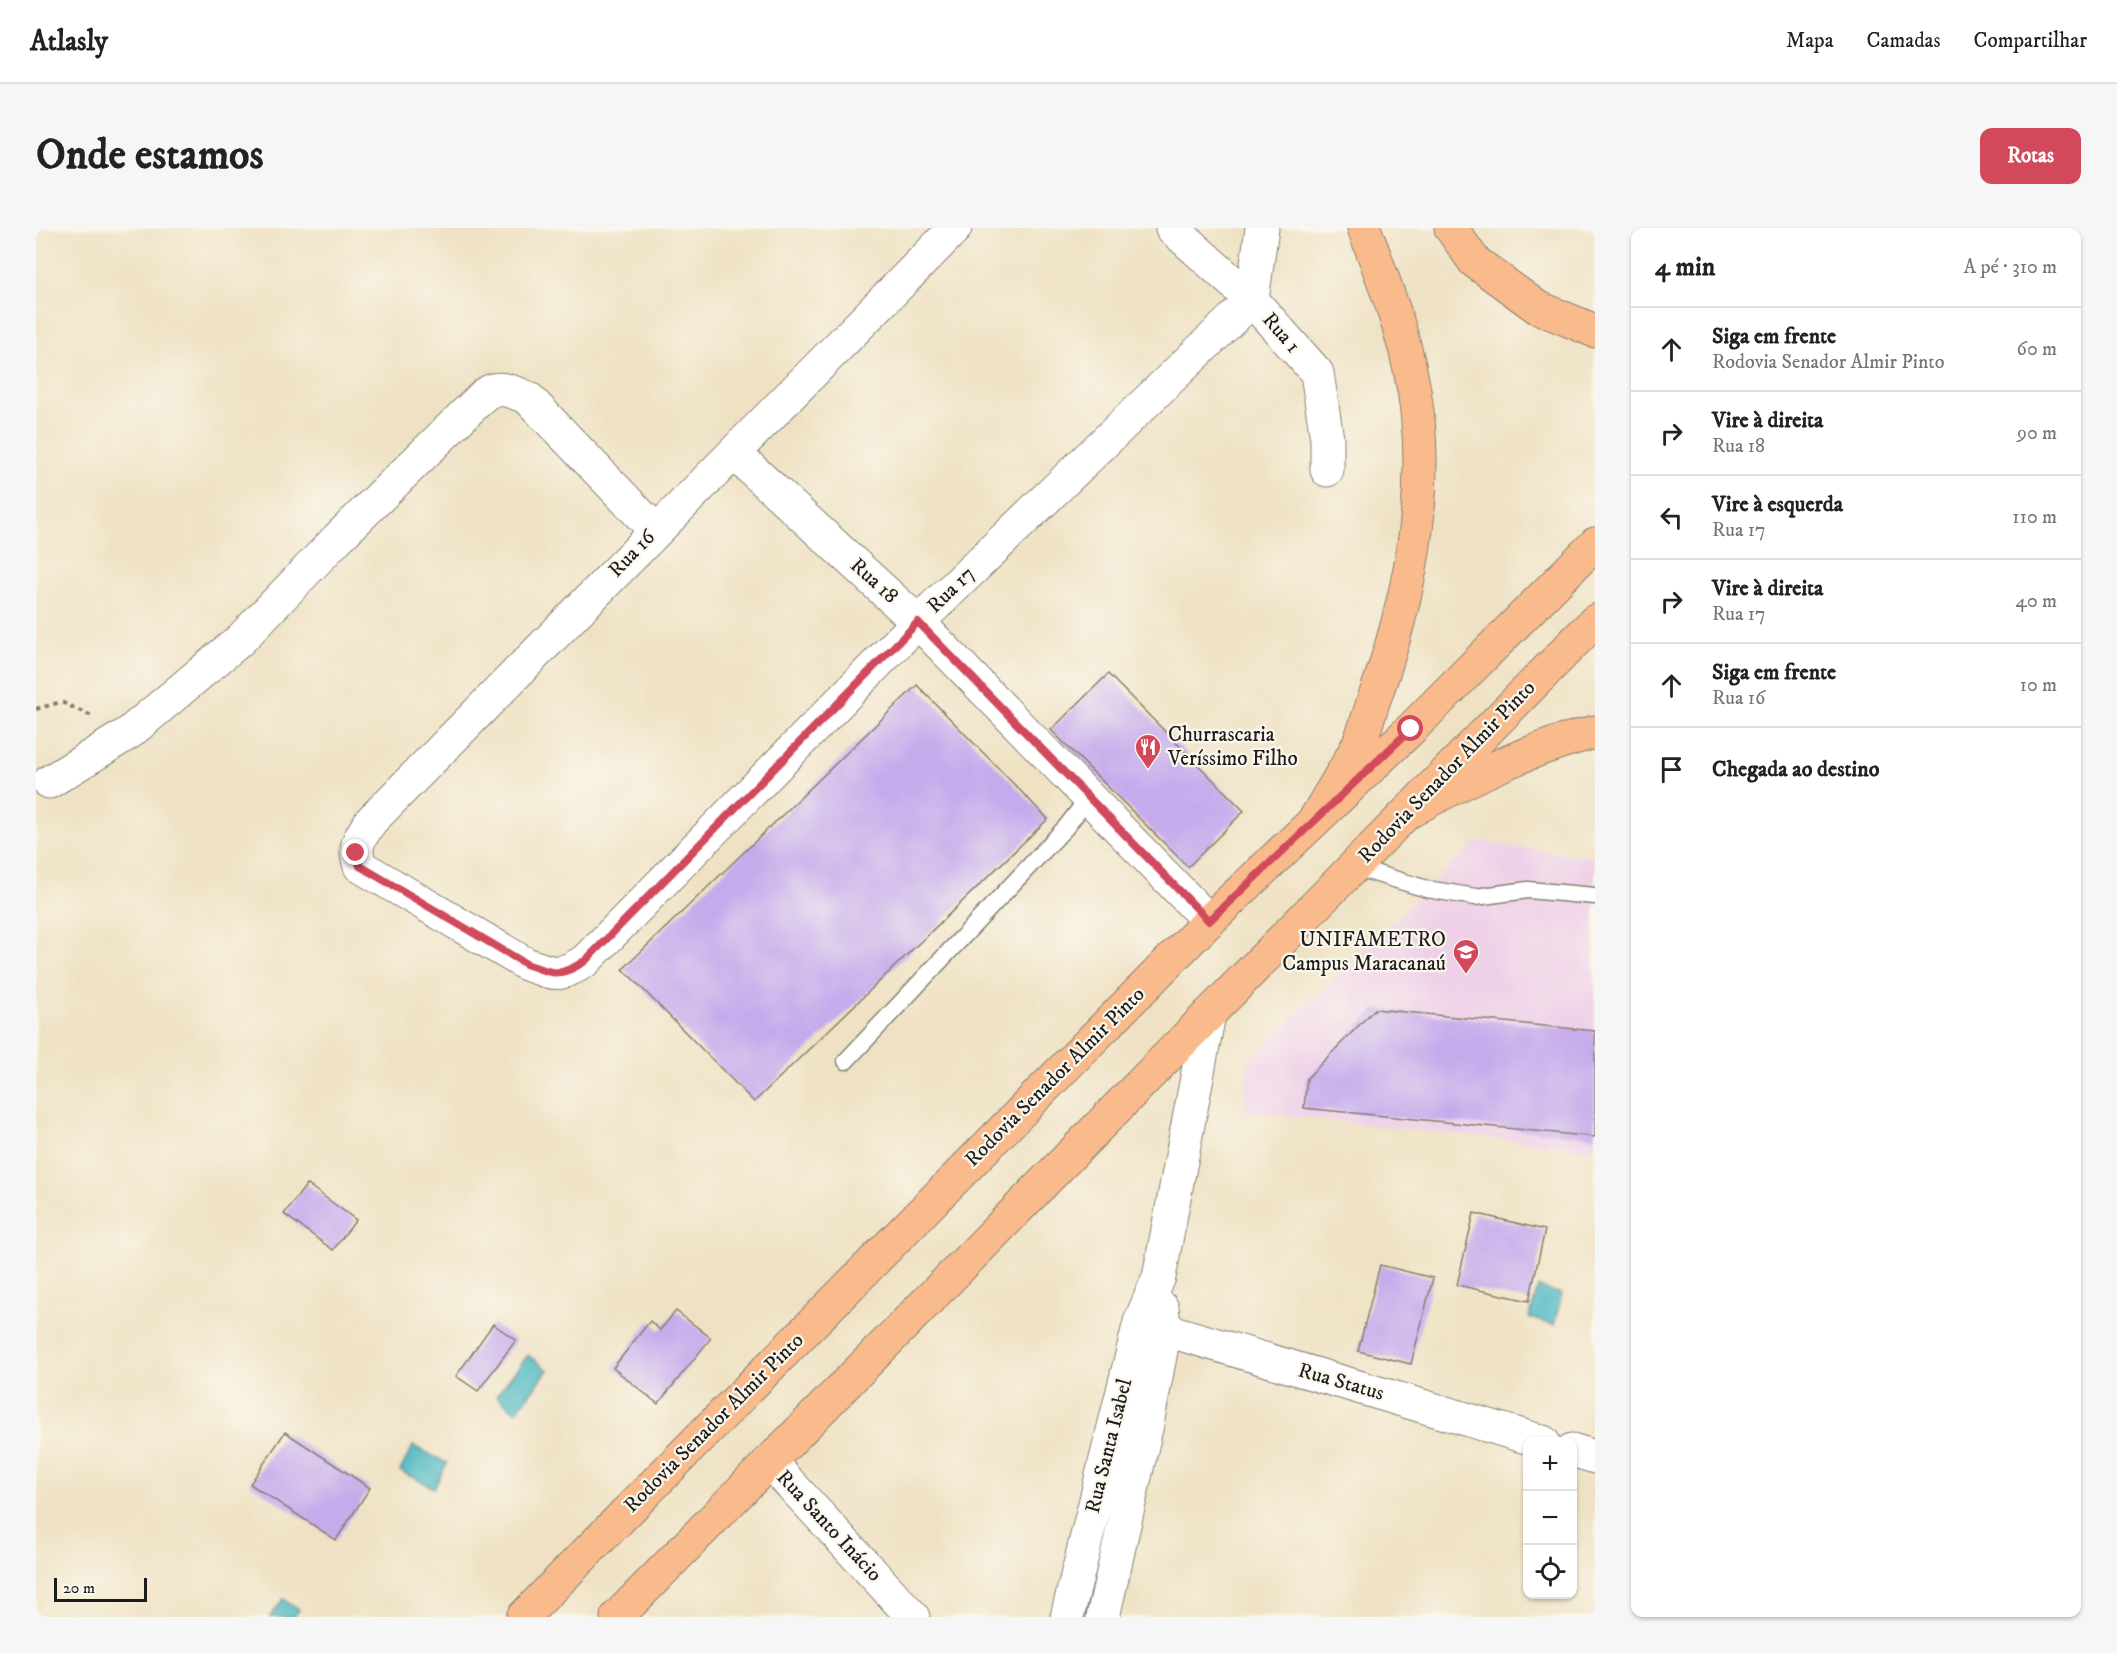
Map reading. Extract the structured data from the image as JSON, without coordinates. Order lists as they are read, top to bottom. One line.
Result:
{"streets":{"main road":["Rodovia Senador Almir Pinto"],"street":["Rua 1","Rua 16","Rua 18","Rua 17","Rua Status","Rua Santa Isabel","Rua Santo Inácio"]},"crossings":[["Rua 1","Rua 17"],["Rua 16","Rua 18"],["Rua 16","Rua 17"],["Rua 18","Rua 17"],["Rua 18","Rodovia Senador Almir Pinto"],["Rodovia Senador Almir Pinto","Rua Santa Isabel"],["Rodovia Senador Almir Pinto","Rua Santo Inácio"],["Rua Status","Rua Santa Isabel"]],"places":{"restaurant":["Churrascaria Veríssimo Filho"],"school or university":["UNIFAMETRO Campus Maracanaú"]},"scale_bar":"20 m","page":{"header":"Atlasly","nav":["Mapa","Camadas","Compartilhar"],"buttons":"Rotas","title":"Onde estamos","heading":["4 min","A pé · 310 m"],"list":[["Siga em frente","Rodovia Senador Almir Pinto","60 m"],["Vire à direita","Rua 18","90 m"],["Vire à esquerda","Rua 17","110 m"],["Vire à direita","Rua 17","40 m"],["Siga em frente","Rua 16","10 m"],"Chegada ao destino"],"map_buttons":["+","−"],"scale":"20 m"}}
